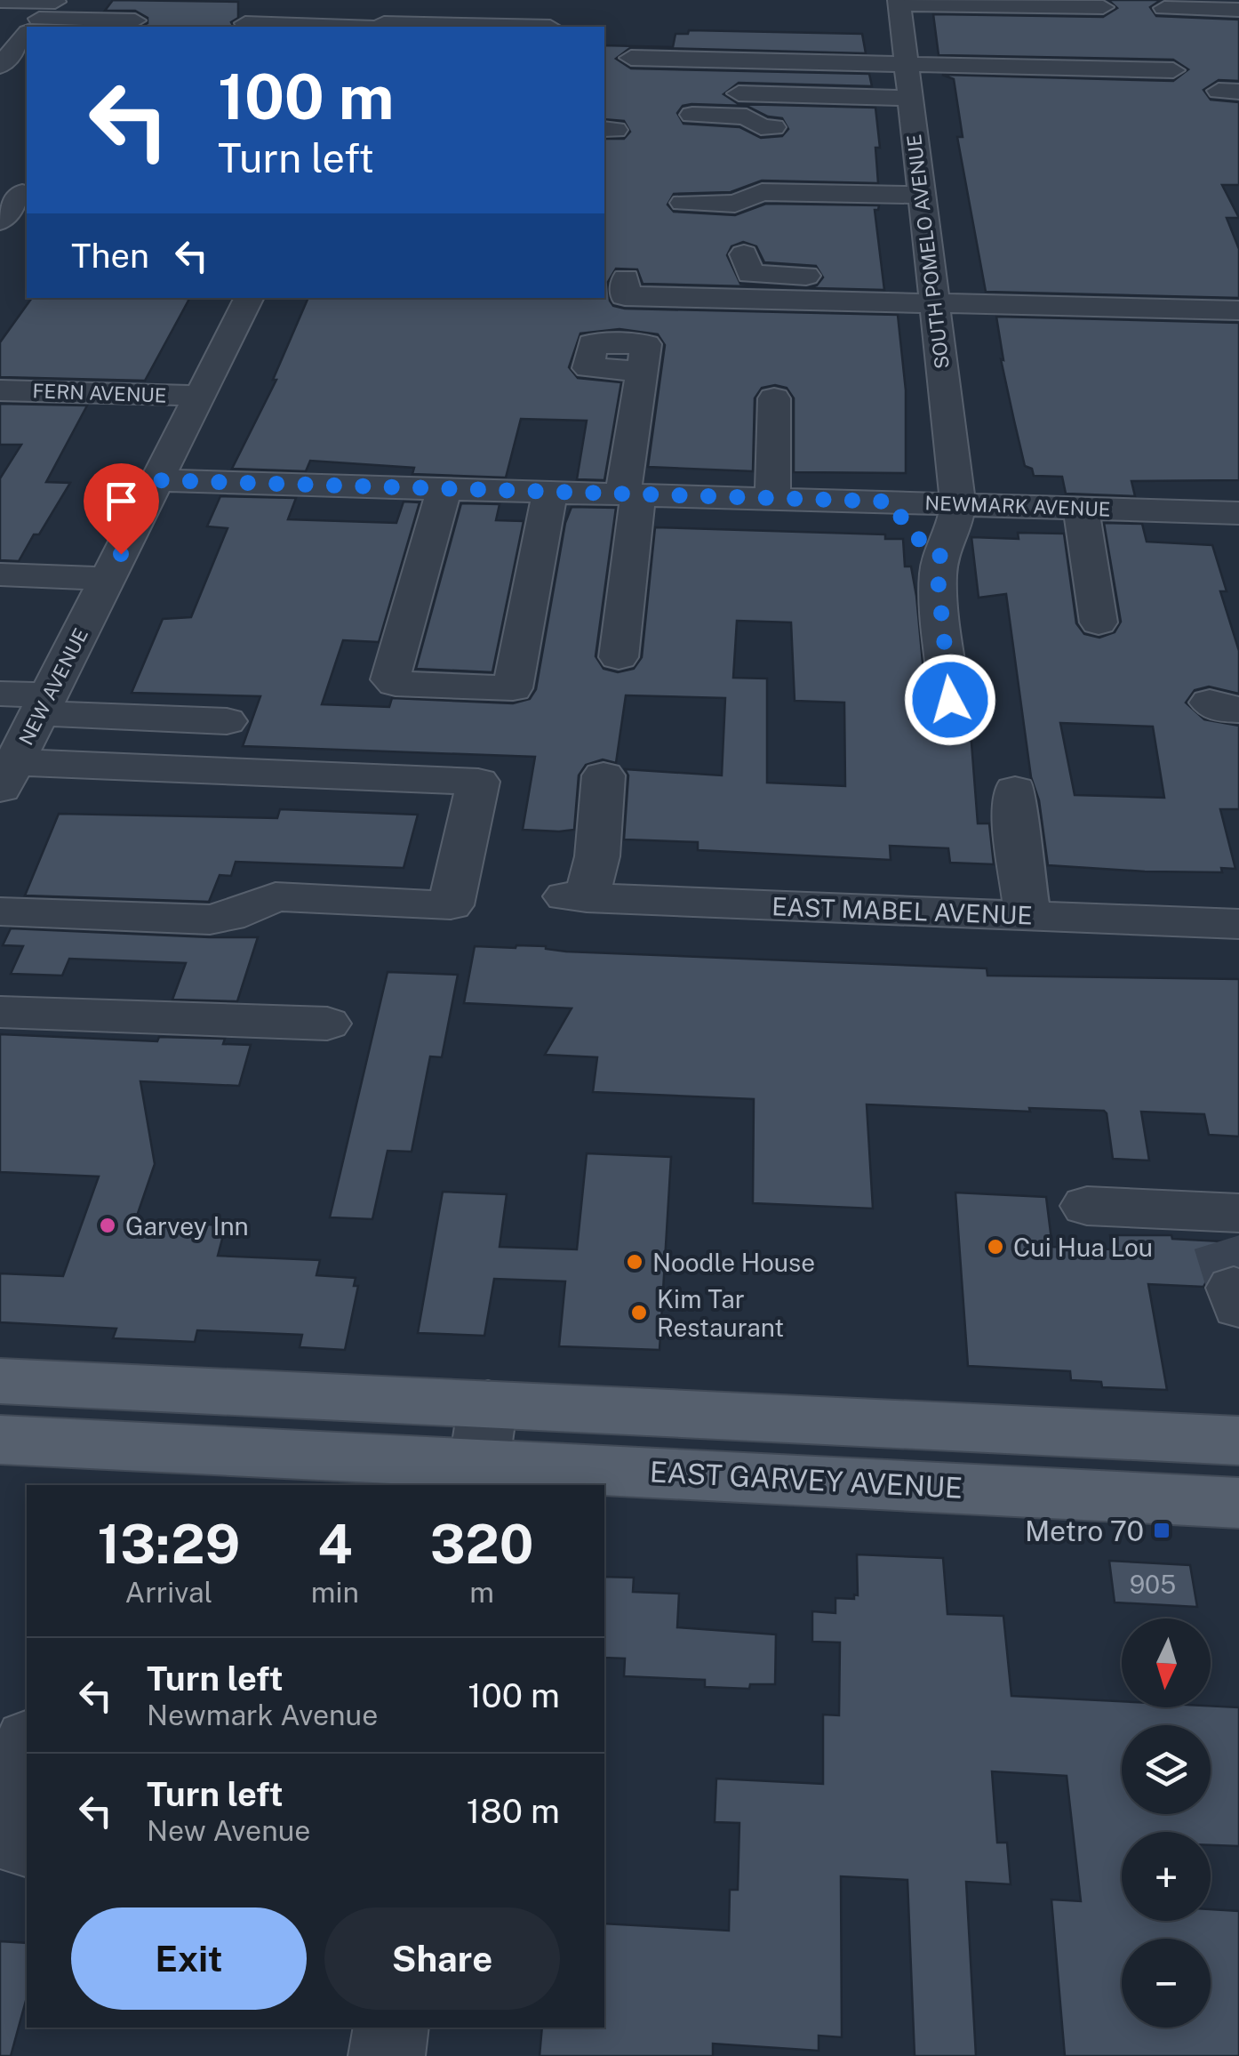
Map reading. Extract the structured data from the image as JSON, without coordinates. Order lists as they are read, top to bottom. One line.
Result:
{"streets":{"main road":["EAST GARVEY AVENUE"],"street":["SOUTH POMELO AVENUE","FERN AVENUE","NEWMARK AVENUE","NEW AVENUE","EAST MABEL AVENUE"]},"crossings":[["SOUTH POMELO AVENUE","NEWMARK AVENUE"],["FERN AVENUE","NEW AVENUE"],["NEWMARK AVENUE","NEW AVENUE"]],"places":{"other":["Garvey Inn","Cui Hua Lou","Noodle House","Kim Tar Restaurant"],"transit":["Metro 70"]},"house_numbers":["905"],"north":"bottom","page":{"turn":["100 m","Turn left"],"then":"Then","eta":["13:29","Arrival","4","min","320","m"],"map_buttons":["+","−"],"list":[{"name":"Turn left","note":"Newmark Avenue","value":"100 m"},{"name":"Turn left","note":"New Avenue","value":"180 m"}],"buttons":["Exit","Share"]}}
